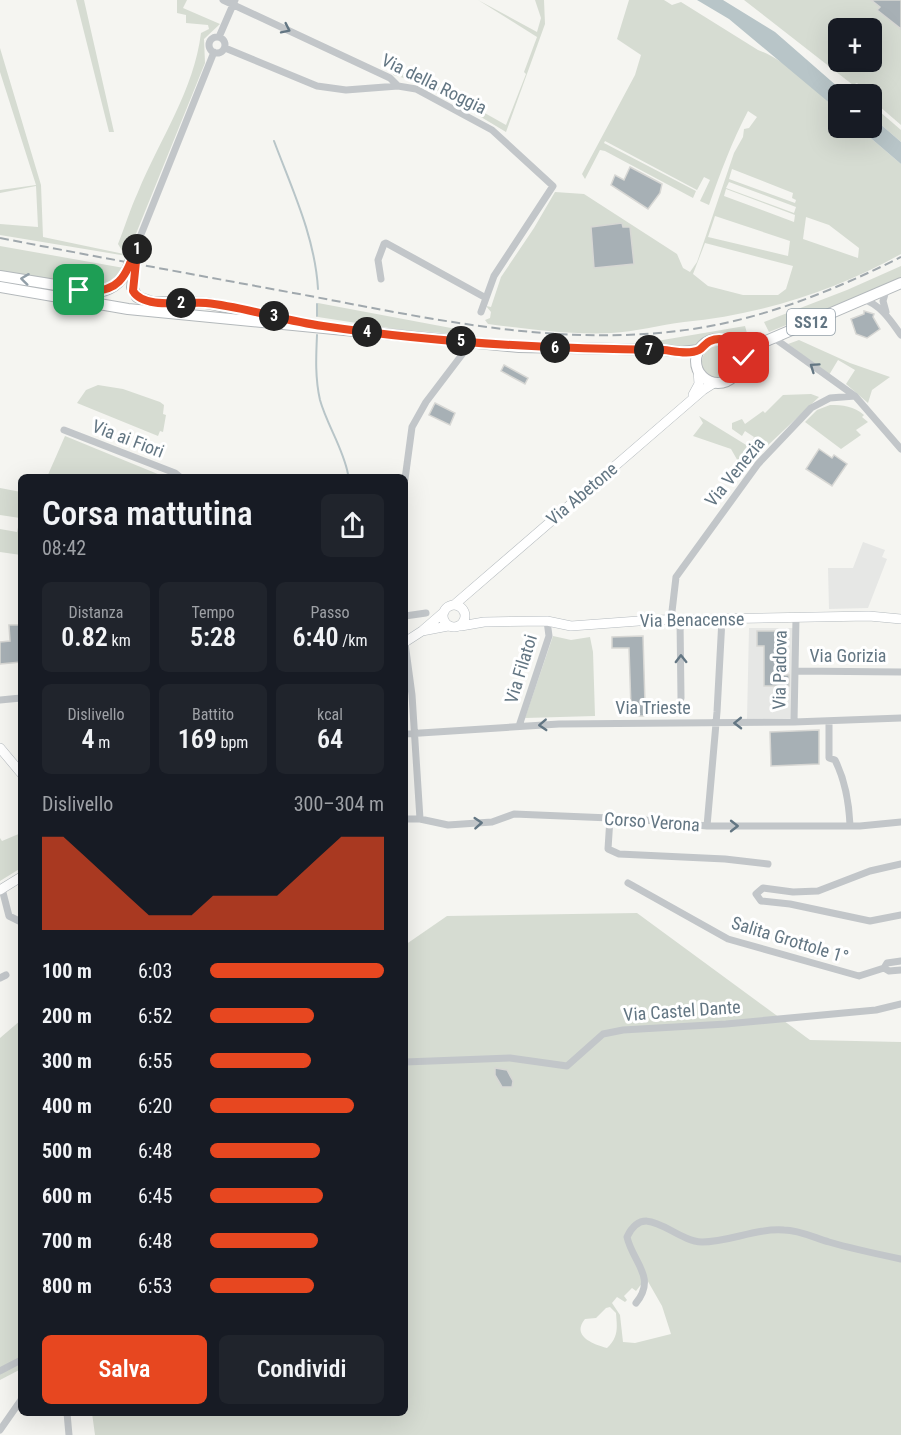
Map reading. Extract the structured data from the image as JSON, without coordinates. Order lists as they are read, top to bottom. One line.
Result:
{"streets":{"main road":["SS12","Via Abetone","Via Benacense"],"street":["Via della Roggia","Via ai Fiori","Via Venezia","Via Gorizia","Via Filatoi","Via Padova","Via Trieste","Corso Verona","Salita Grottole 1°","Via Castel Dante"]},"crossings":[["SS12","Via Abetone"],["SS12","Via Benacense"],["Via Venezia","Via Benacense"],["Via Benacense","Via Filatoi"],["Via Benacense","Via Padova"],["Via Gorizia","Via Padova"],["Via Filatoi","Via Trieste"],["Via Padova","Via Trieste"]],"one_way":["Via Trieste","Corso Verona"],"page":{"map_buttons":["+","−"],"pins":["1","2","3","4","5","6","7"],"heading":["Corsa mattutina","08:42"],"stats":[["Distanza","0.82 km"],["Tempo","5:28"],["Passo","6:40 /km"],["Dislivello","4 m"],["Battito","169 bpm"],["kcal","64"]],"chart":["Dislivello","300–304 m"],"list":[{"name":"100 m","note":"6:03"},{"name":"200 m","note":"6:52"},{"name":"300 m","note":"6:55"},{"name":"400 m","note":"6:20"},{"name":"500 m","note":"6:48"},{"name":"600 m","note":"6:45"},{"name":"700 m","note":"6:48"},{"name":"800 m","note":"6:53"}],"buttons":["Salva","Condividi"]}}
